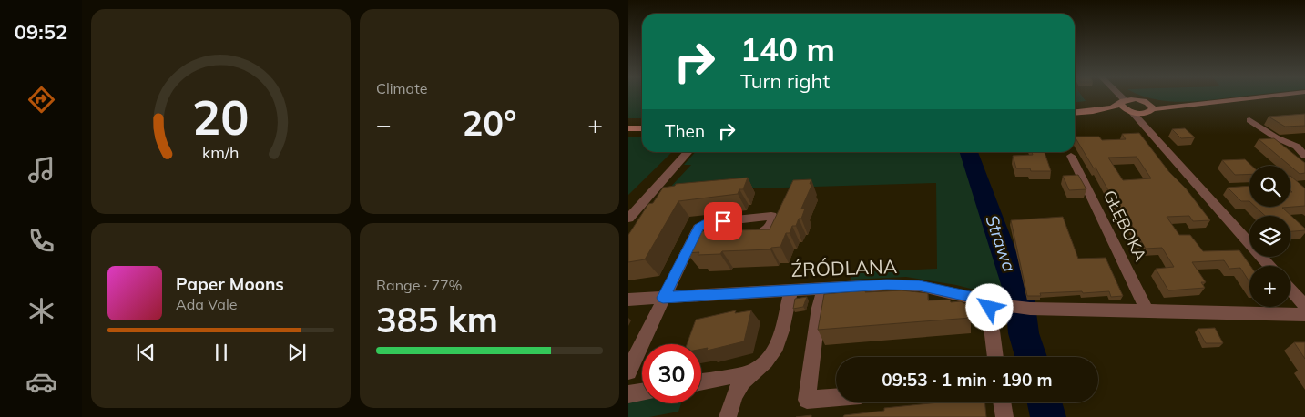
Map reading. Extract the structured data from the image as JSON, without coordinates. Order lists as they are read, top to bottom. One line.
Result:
{"streets":{"street":["GŁĘBOKA","ŹRÓDLANA"]},"crossings":[["GŁĘBOKA","ŹRÓDLANA"]],"water":["Strawa"],"page":{"tabs":"09:52","tile":["Climate",["Range · 77%","385 km"]],"turn":["140 m","Turn right"],"heat":["−","20°","+"],"then":"Then","map_buttons":"+","song":["Paper Moons","Ada Vale"],"limit":"30","trip":"09:53 · 1 min · 190 m","gauge":["20","km/h"]}}
